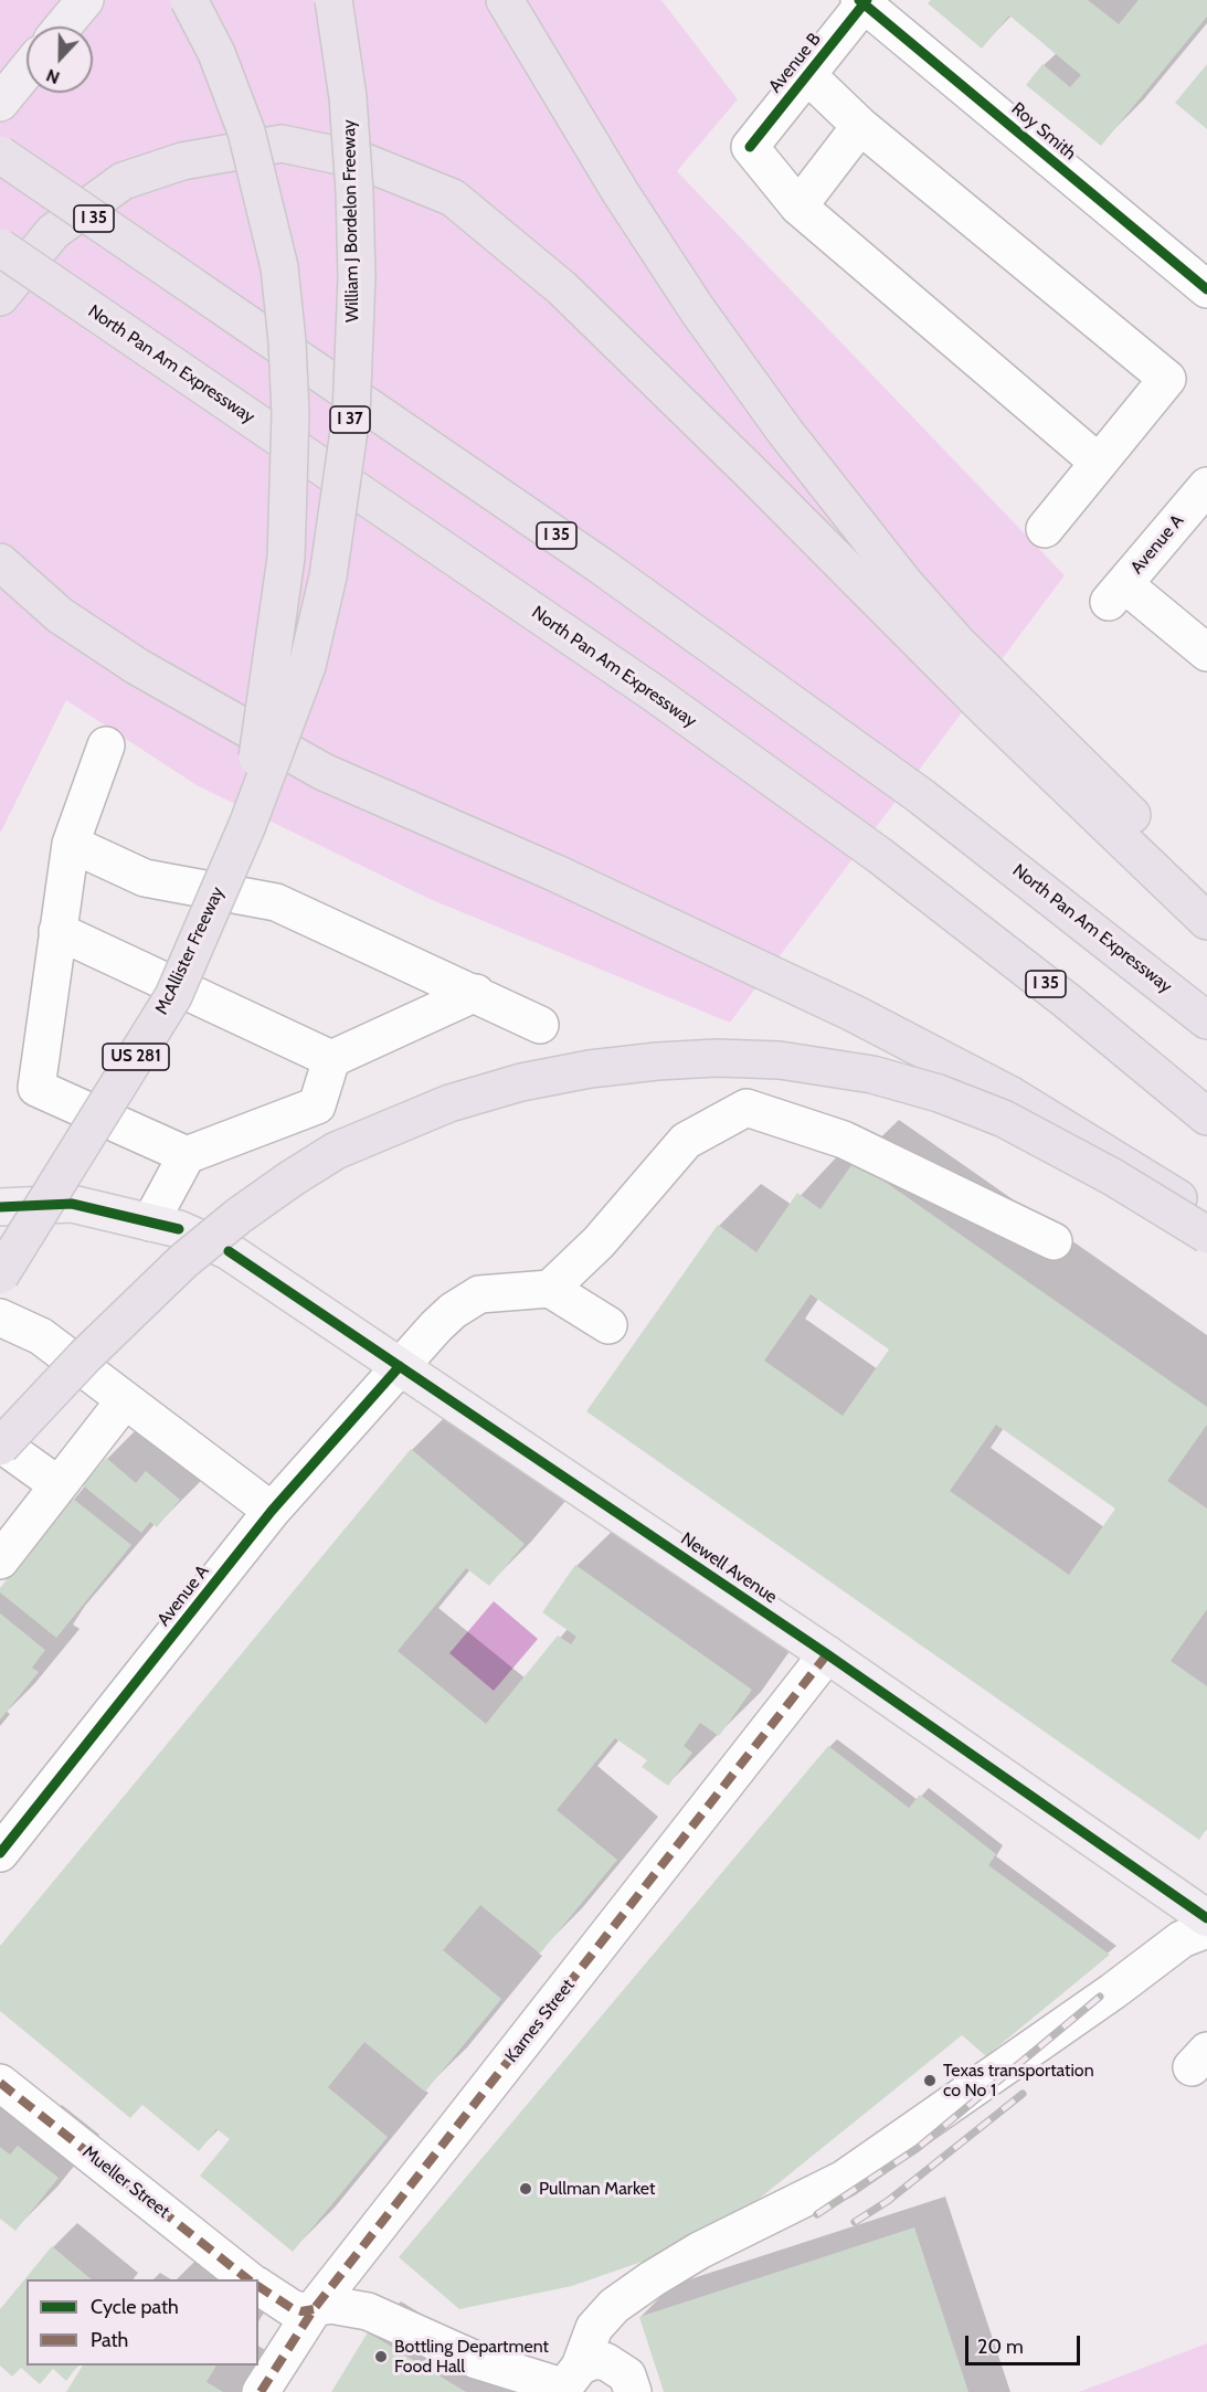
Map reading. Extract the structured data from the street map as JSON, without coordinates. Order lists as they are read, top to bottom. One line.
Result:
{"streets":{"highway":["I 35","William J Bordelon Freeway","North Pan Am Expressway","I 37","McAllister Freeway","US 281"],"main road":["Newell Avenue"],"street":["Avenue B","Roy Smith","Avenue A","Karnes Street","Mueller Street"]},"crossings":[["Avenue B","Roy Smith"],["William J Bordelon Freeway","McAllister Freeway"],["Avenue A","Newell Avenue"],["Newell Avenue","Karnes Street"]],"places":["Texas transportation co No 1","Pullman Market","Bottling Department Food Hall"],"legend":["Cycle path","Path"],"scale_bar":"20 m","north":"bottom"}
